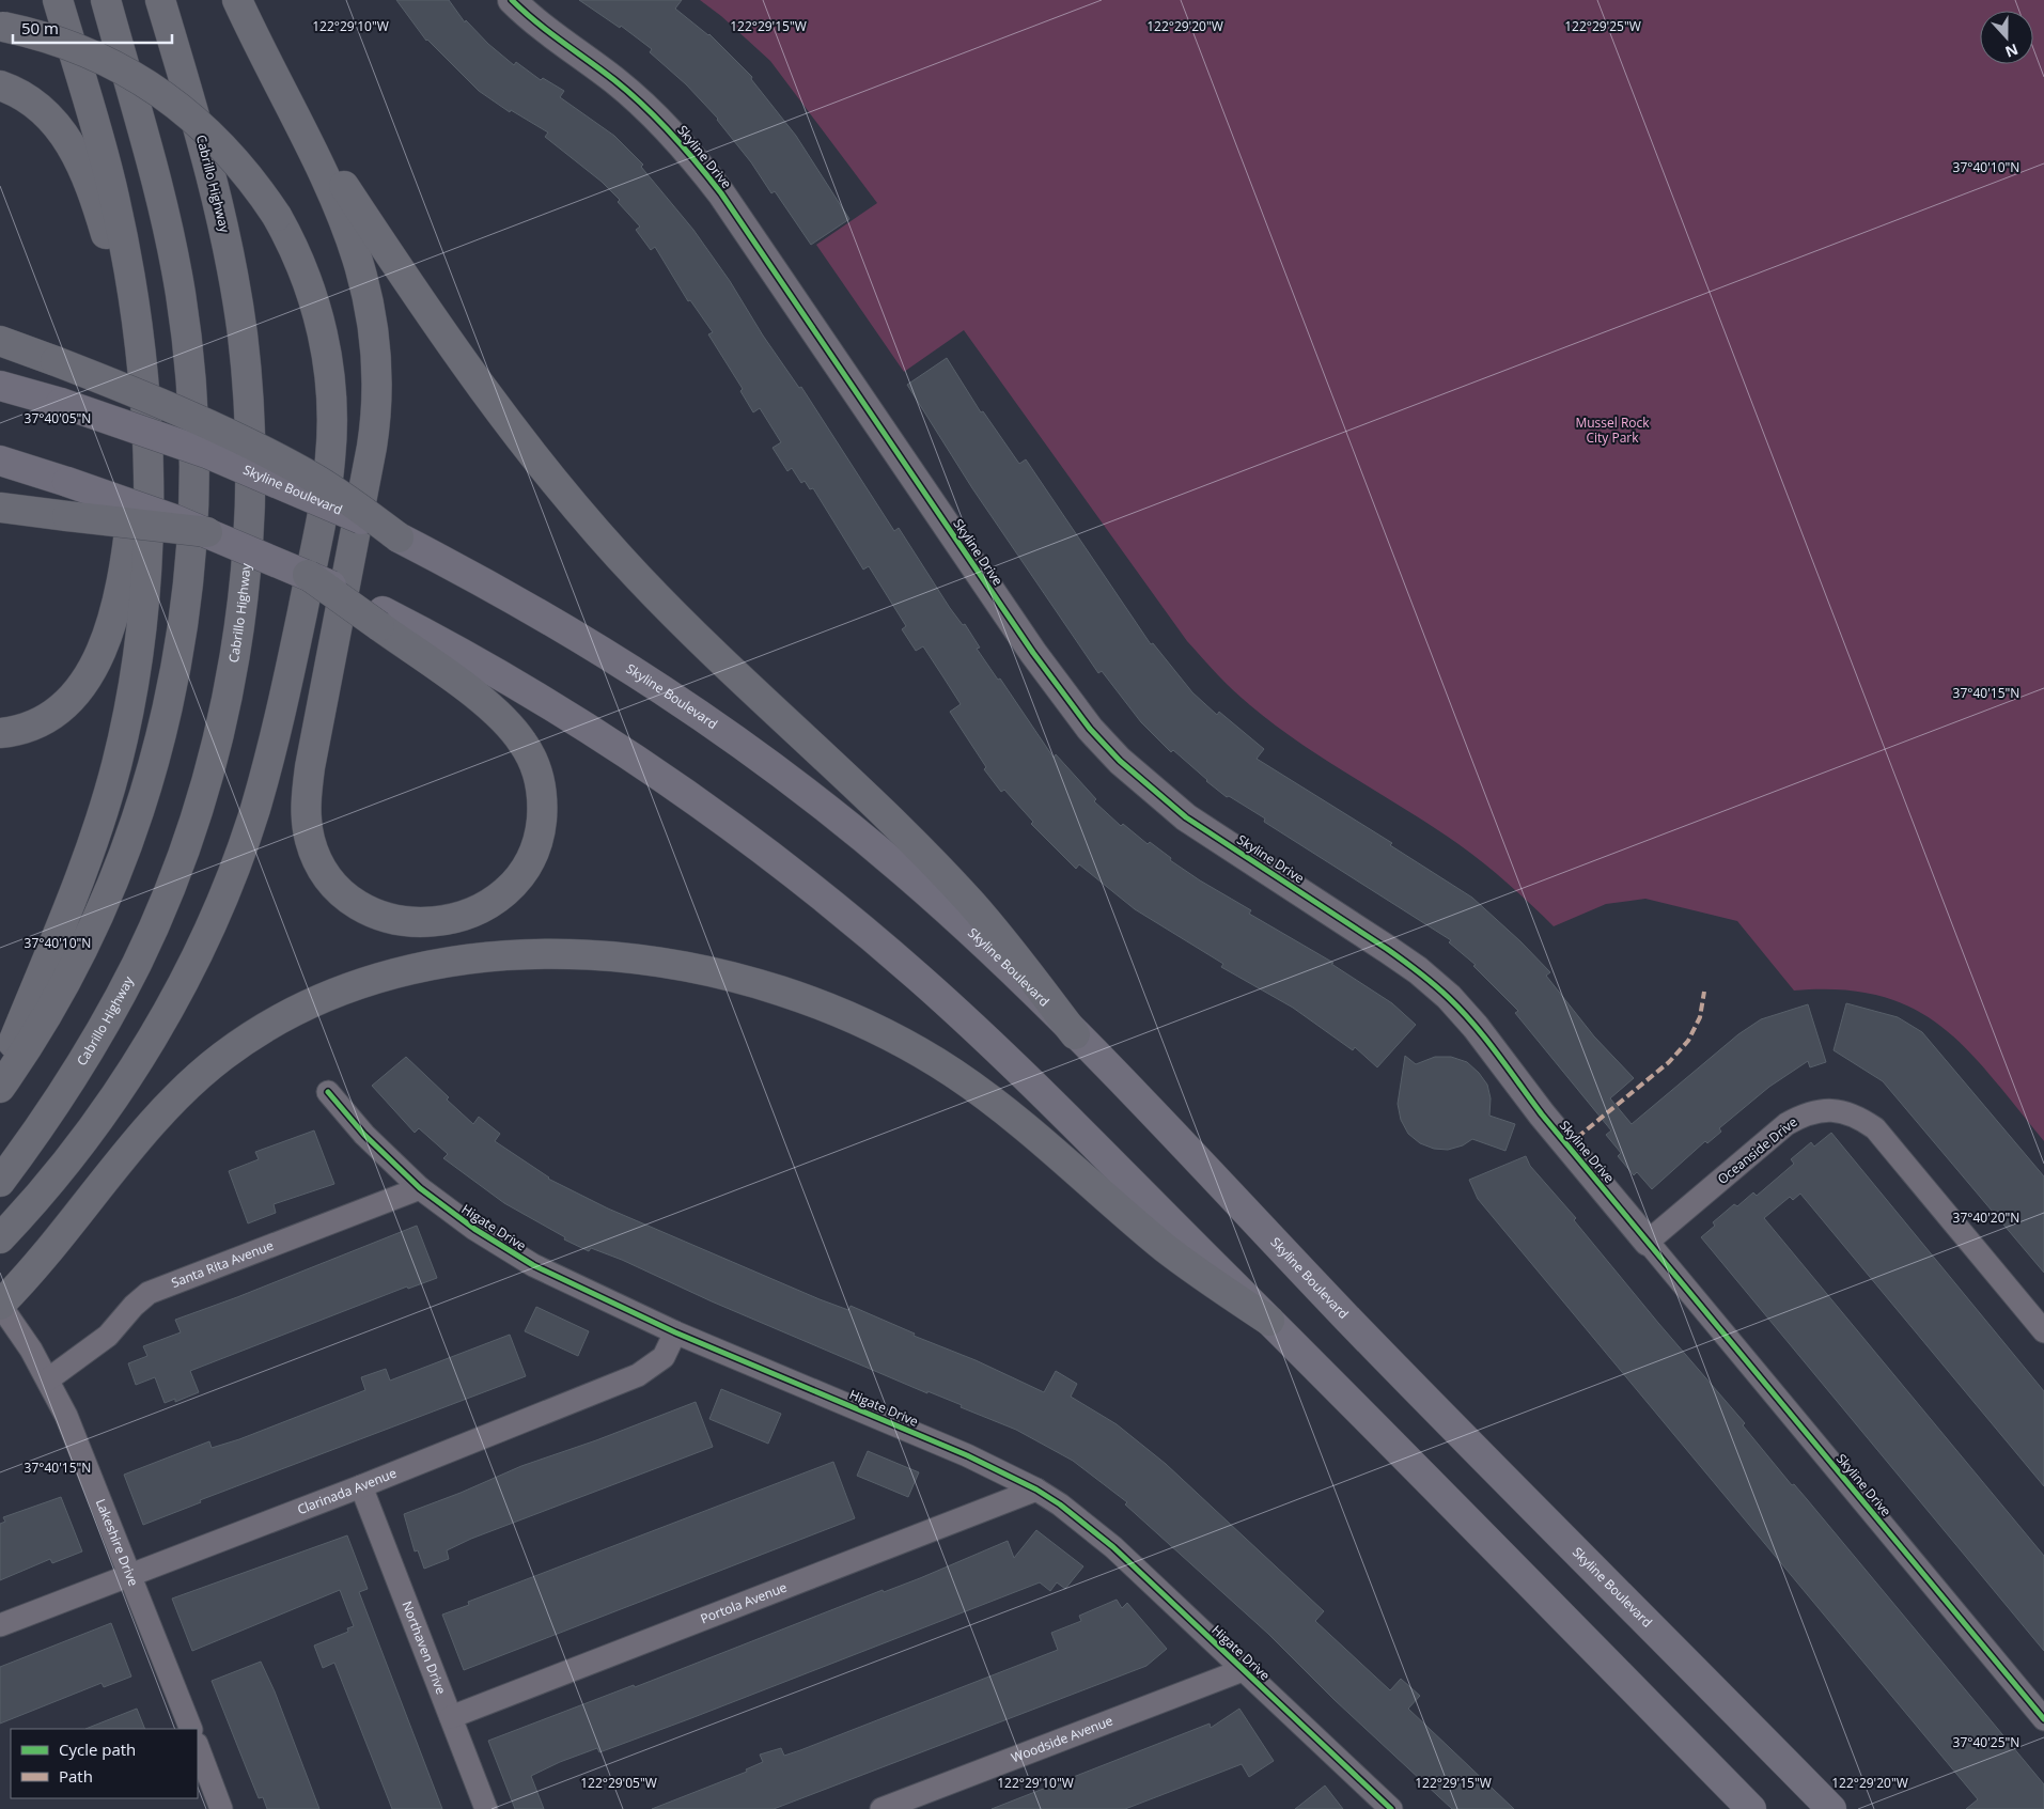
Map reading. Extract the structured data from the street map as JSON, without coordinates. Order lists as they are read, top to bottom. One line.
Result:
{"streets":{"highway":["Cabrillo Highway"],"main road":["Skyline Boulevard"],"street":["Skyline Drive","Oceanside Drive","Higate Drive","Santa Rita Avenue","Clarinada Avenue","Lakeshire Drive","Portola Avenue","Northaven Drive","Woodside Avenue"]},"crossings":[["Skyline Drive","Oceanside Drive"],["Higate Drive","Santa Rita Avenue"],["Higate Drive","Clarinada Avenue"],["Higate Drive","Portola Avenue"],["Higate Drive","Woodside Avenue"],["Santa Rita Avenue","Lakeshire Drive"],["Clarinada Avenue","Lakeshire Drive"],["Clarinada Avenue","Northaven Drive"],["Portola Avenue","Northaven Drive"]],"parks":["Mussel Rock City Park"],"legend":["Cycle path","Path"],"scale_bar":"50 m","north":"bottom","coordinates":["122°29'10\"W","122°29'15\"W","122°29'20\"W","122°29'25\"W","37°40'10\"N","37°40'05\"N","37°40'15\"N","37°40'20\"N","37°40'25\"N","122°29'05\"W"]}
